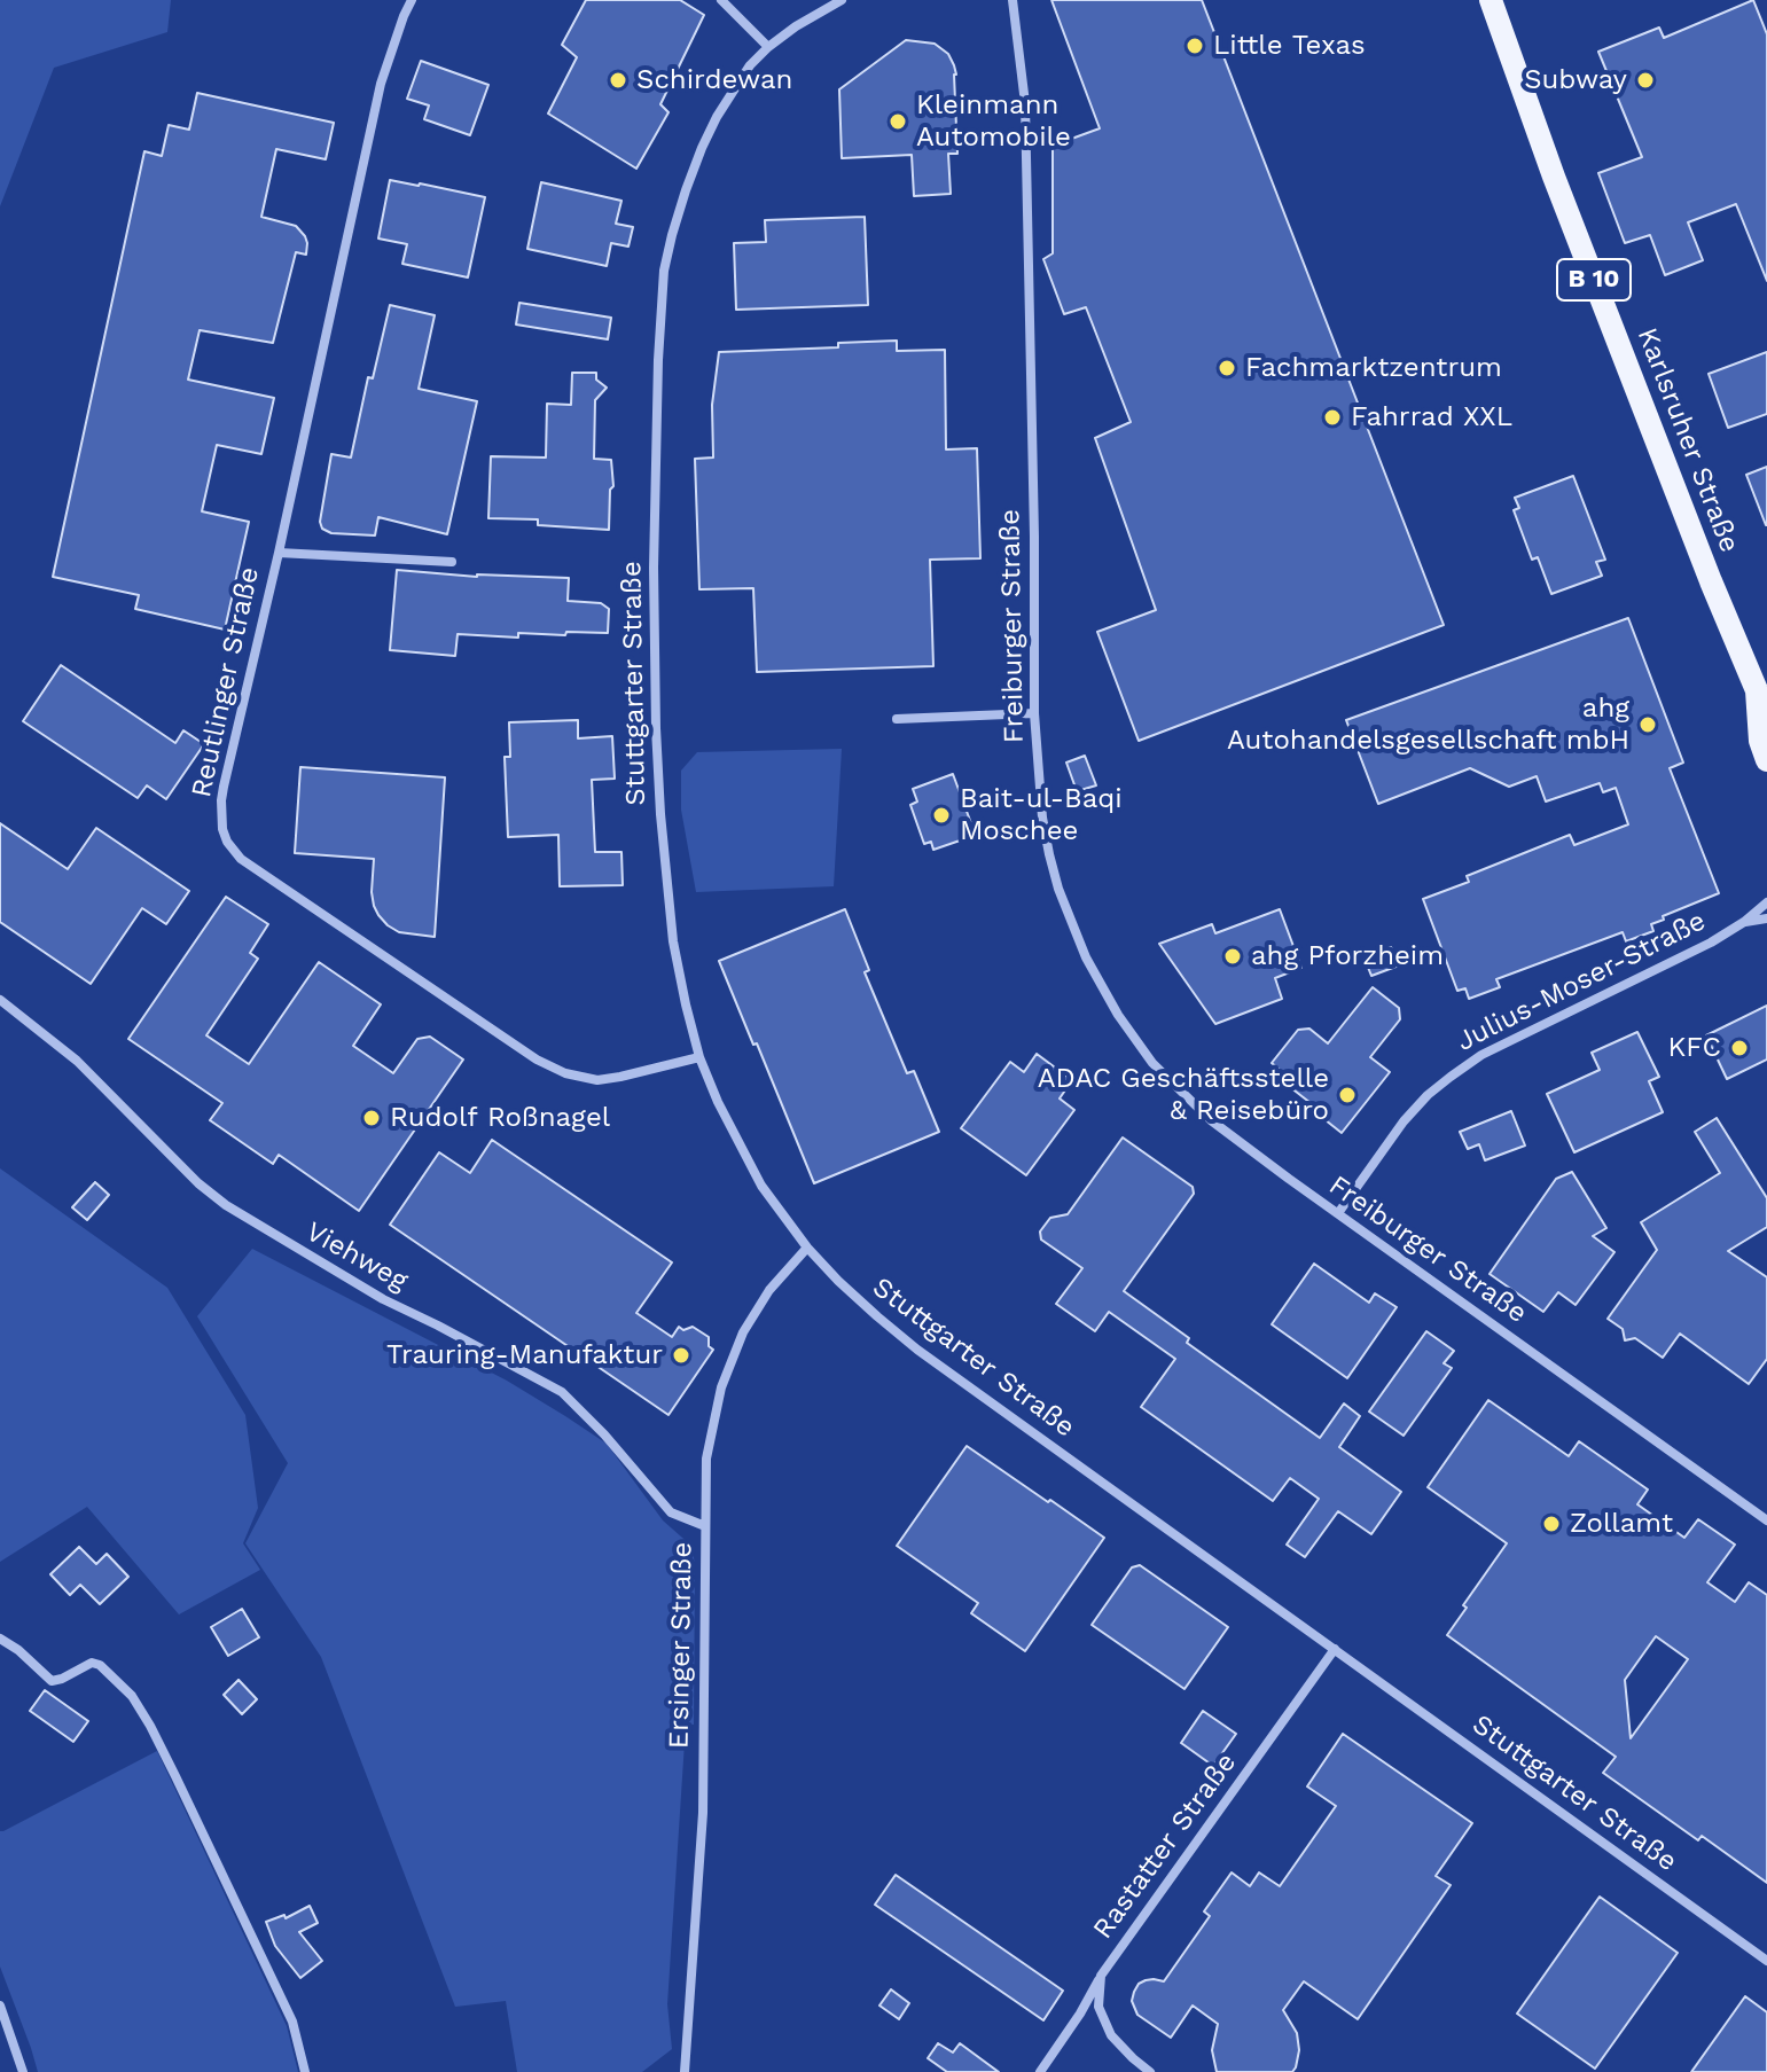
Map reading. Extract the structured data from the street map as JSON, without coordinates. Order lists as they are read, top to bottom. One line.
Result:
{"streets":{"main road":["B 10","Karlsruher Straße"],"street":["Freiburger Straße","Reutlinger Straße","Stuttgarter Straße","Julius-Moser-Straße","Viehweg","Ersinger Straße","Rastatter Straße"]},"crossings":[["Freiburger Straße","Julius-Moser-Straße"],["Reutlinger Straße","Stuttgarter Straße"],["Stuttgarter Straße","Ersinger Straße"],["Stuttgarter Straße","Rastatter Straße"],["Viehweg","Ersinger Straße"]],"places":["Little Texas","Schirdewan","Subway","Kleinmann Automobile","Fachmarktzentrum","Fahrrad XXL","ahg Autohandelsgesellschaft mbH","Bait-ul-Baqi Moschee","ahg Pforzheim","KFC","ADAC Geschäftsstelle & Reisebüro","Rudolf Roßnagel","Trauring-Manufaktur","Zollamt"]}
